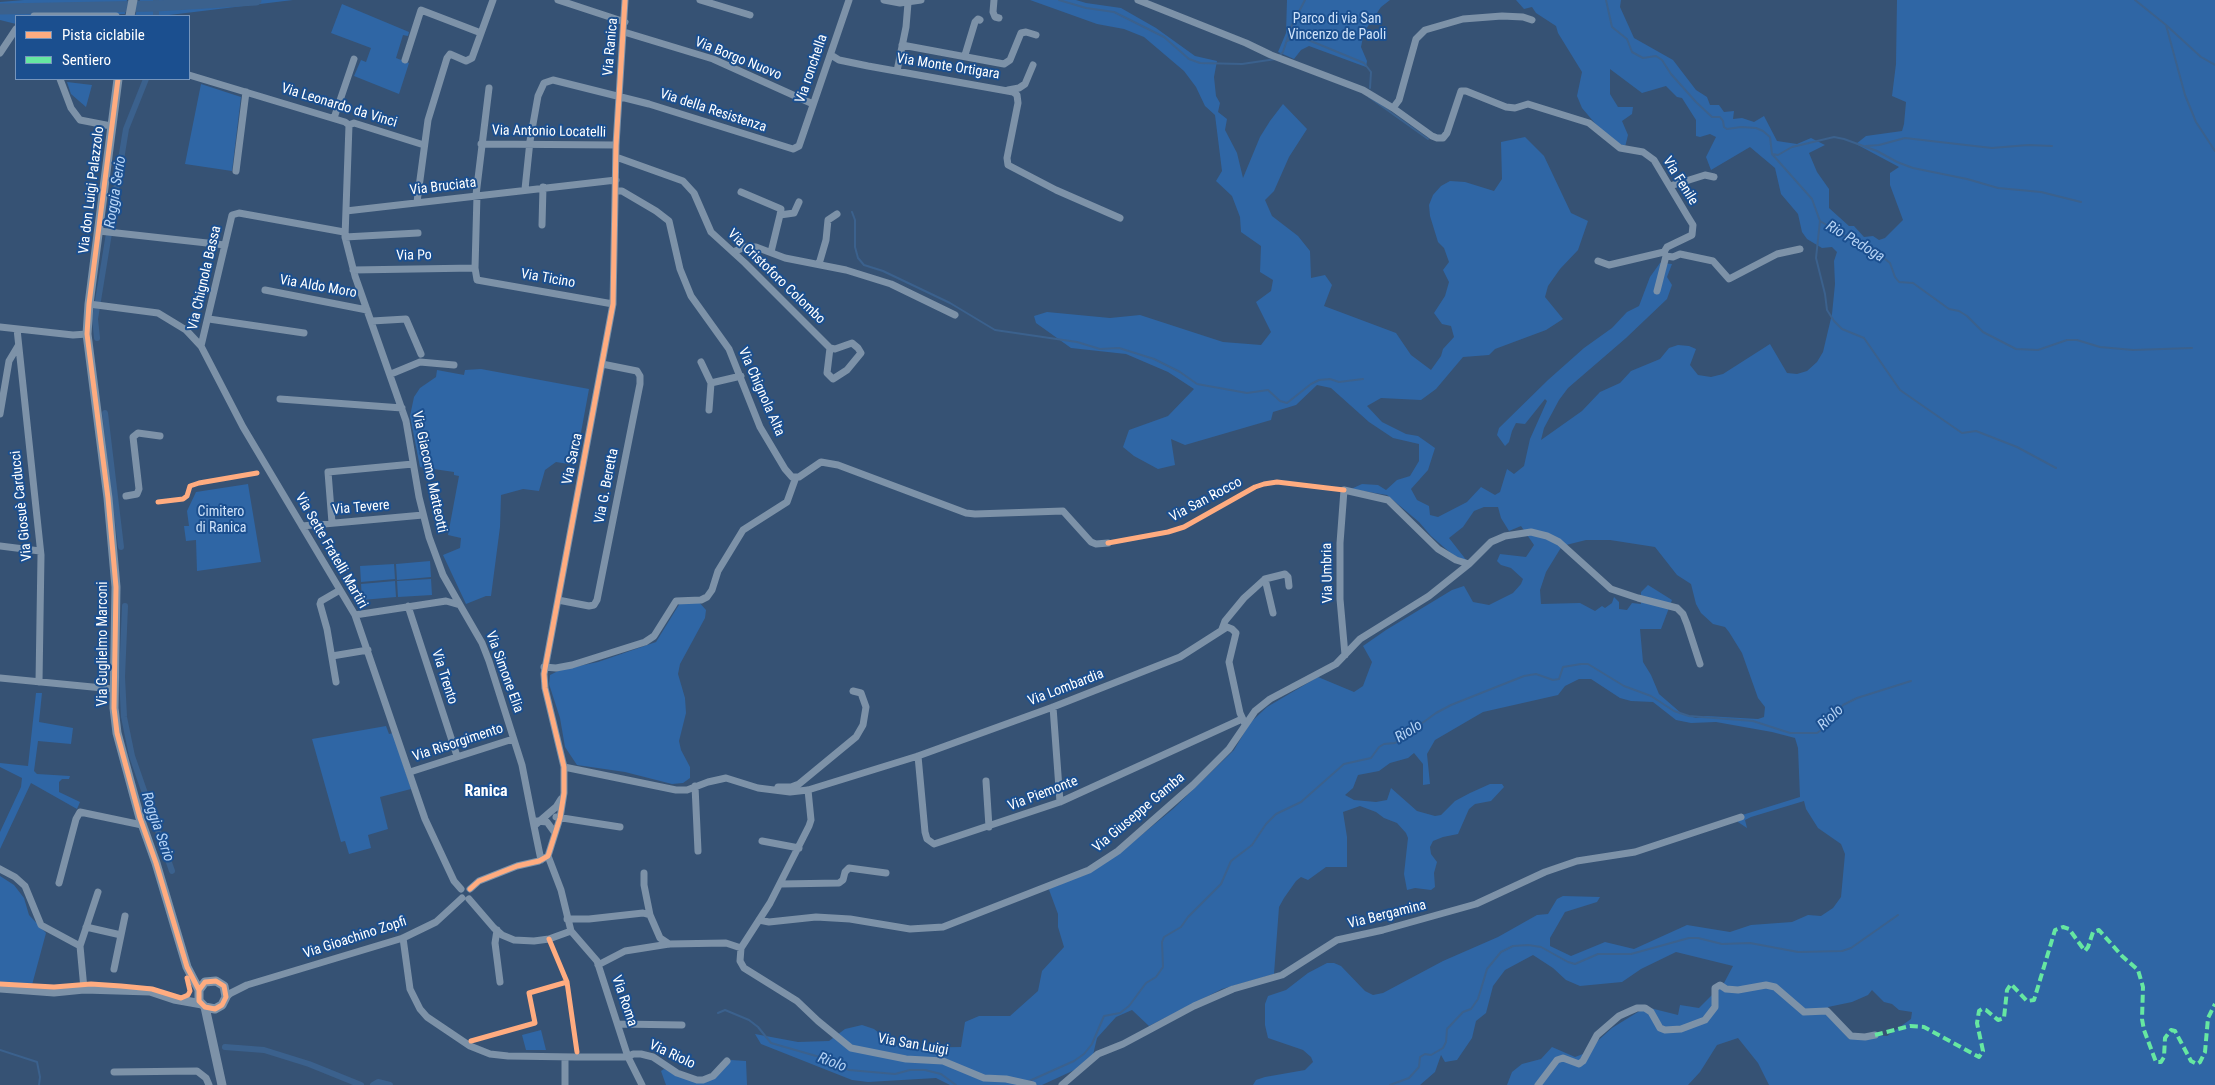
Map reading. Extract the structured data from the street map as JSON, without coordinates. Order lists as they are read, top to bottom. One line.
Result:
{"streets":{"street":["Via Ranica","Via Borgo Nuovo","Via Monte Ortigara","Via ronchella","Via Leonardo da Vinci","Via della Resistenza","Via Antonio Locatelli","Via Fenile","Via Bruciata","Via don Luigi Palazzolo","Via Po","Via Cristoforo Colombo","Via Chignola Bassa","Via Ticino","Via Aldo Moro","Via Chignola Alta","Via Sarca","Via Giacomo Matteotti","Via G. Beretta","Via Giosuè Carducci","Via Tevere","Via Sette Fratelli Martiri","Via Umbria","Via Guglielmo Marconi","Via Simone Elia","Via Trento","Via Lombardia","Via Risorgimento","Via Piemonte","Via Giuseppe Gamba","Via Bergamina","Via Gioachino Zopfi","Via Roma","Via San Luigi","Via Riolo"],"cycle path":["Via San Rocco"]},"crossings":[["Via Ranica","Via Borgo Nuovo"],["Via Ranica","Via della Resistenza"],["Via Ranica","Via Sarca"],["Via Borgo Nuovo","Via ronchella"],["Via Monte Ortigara","Via ronchella"],["Via ronchella","Via della Resistenza"],["Via della Resistenza","Via Antonio Locatelli"],["Via della Resistenza","Via Sarca"],["Via Antonio Locatelli","Via Sarca"],["Via Bruciata","Via Sarca"],["Via don Luigi Palazzolo","Via Sette Fratelli Martiri"],["Via don Luigi Palazzolo","Via Guglielmo Marconi"],["Via Po","Via Ticino"],["Via Po","Via Giacomo Matteotti"],["Via Cristoforo Colombo","Via Sarca"],["Via Chignola Bassa","Via Giacomo Matteotti"],["Via Chignola Bassa","Via Sette Fratelli Martiri"],["Via Ticino","Via Sarca"],["Via Aldo Moro","Via Giacomo Matteotti"],["Via Chignola Alta","Via Sarca"],["Via Sarca","Via G. Beretta"],["Via Giacomo Matteotti","Via Tevere"],["Via Giacomo Matteotti","Via Simone Elia"],["Via Tevere","Via Sette Fratelli Martiri"],["Via Sette Fratelli Martiri","Via Guglielmo Marconi"],["Via Sette Fratelli Martiri","Via Risorgimento"],["Via Sette Fratelli Martiri","Via Gioachino Zopfi"],["Via Umbria","Via Giuseppe Gamba"],["Via Guglielmo Marconi","Via Gioachino Zopfi"],["Via Simone Elia","Via Risorgimento"],["Via Trento","Via Risorgimento"],["Via Lombardia","Via Piemonte"],["Via Piemonte","Via Giuseppe Gamba"],["Via Gioachino Zopfi","Via Riolo"],["Via Roma","Via Riolo"]],"districts":["Ranica"],"water":["Roggia Serio","Rio Pedoga","Riolo"],"parks":["Parco di via San Vincenzo de Paoli","Cimitero di Ranica"],"legend":["Pista ciclabile","Sentiero"]}
